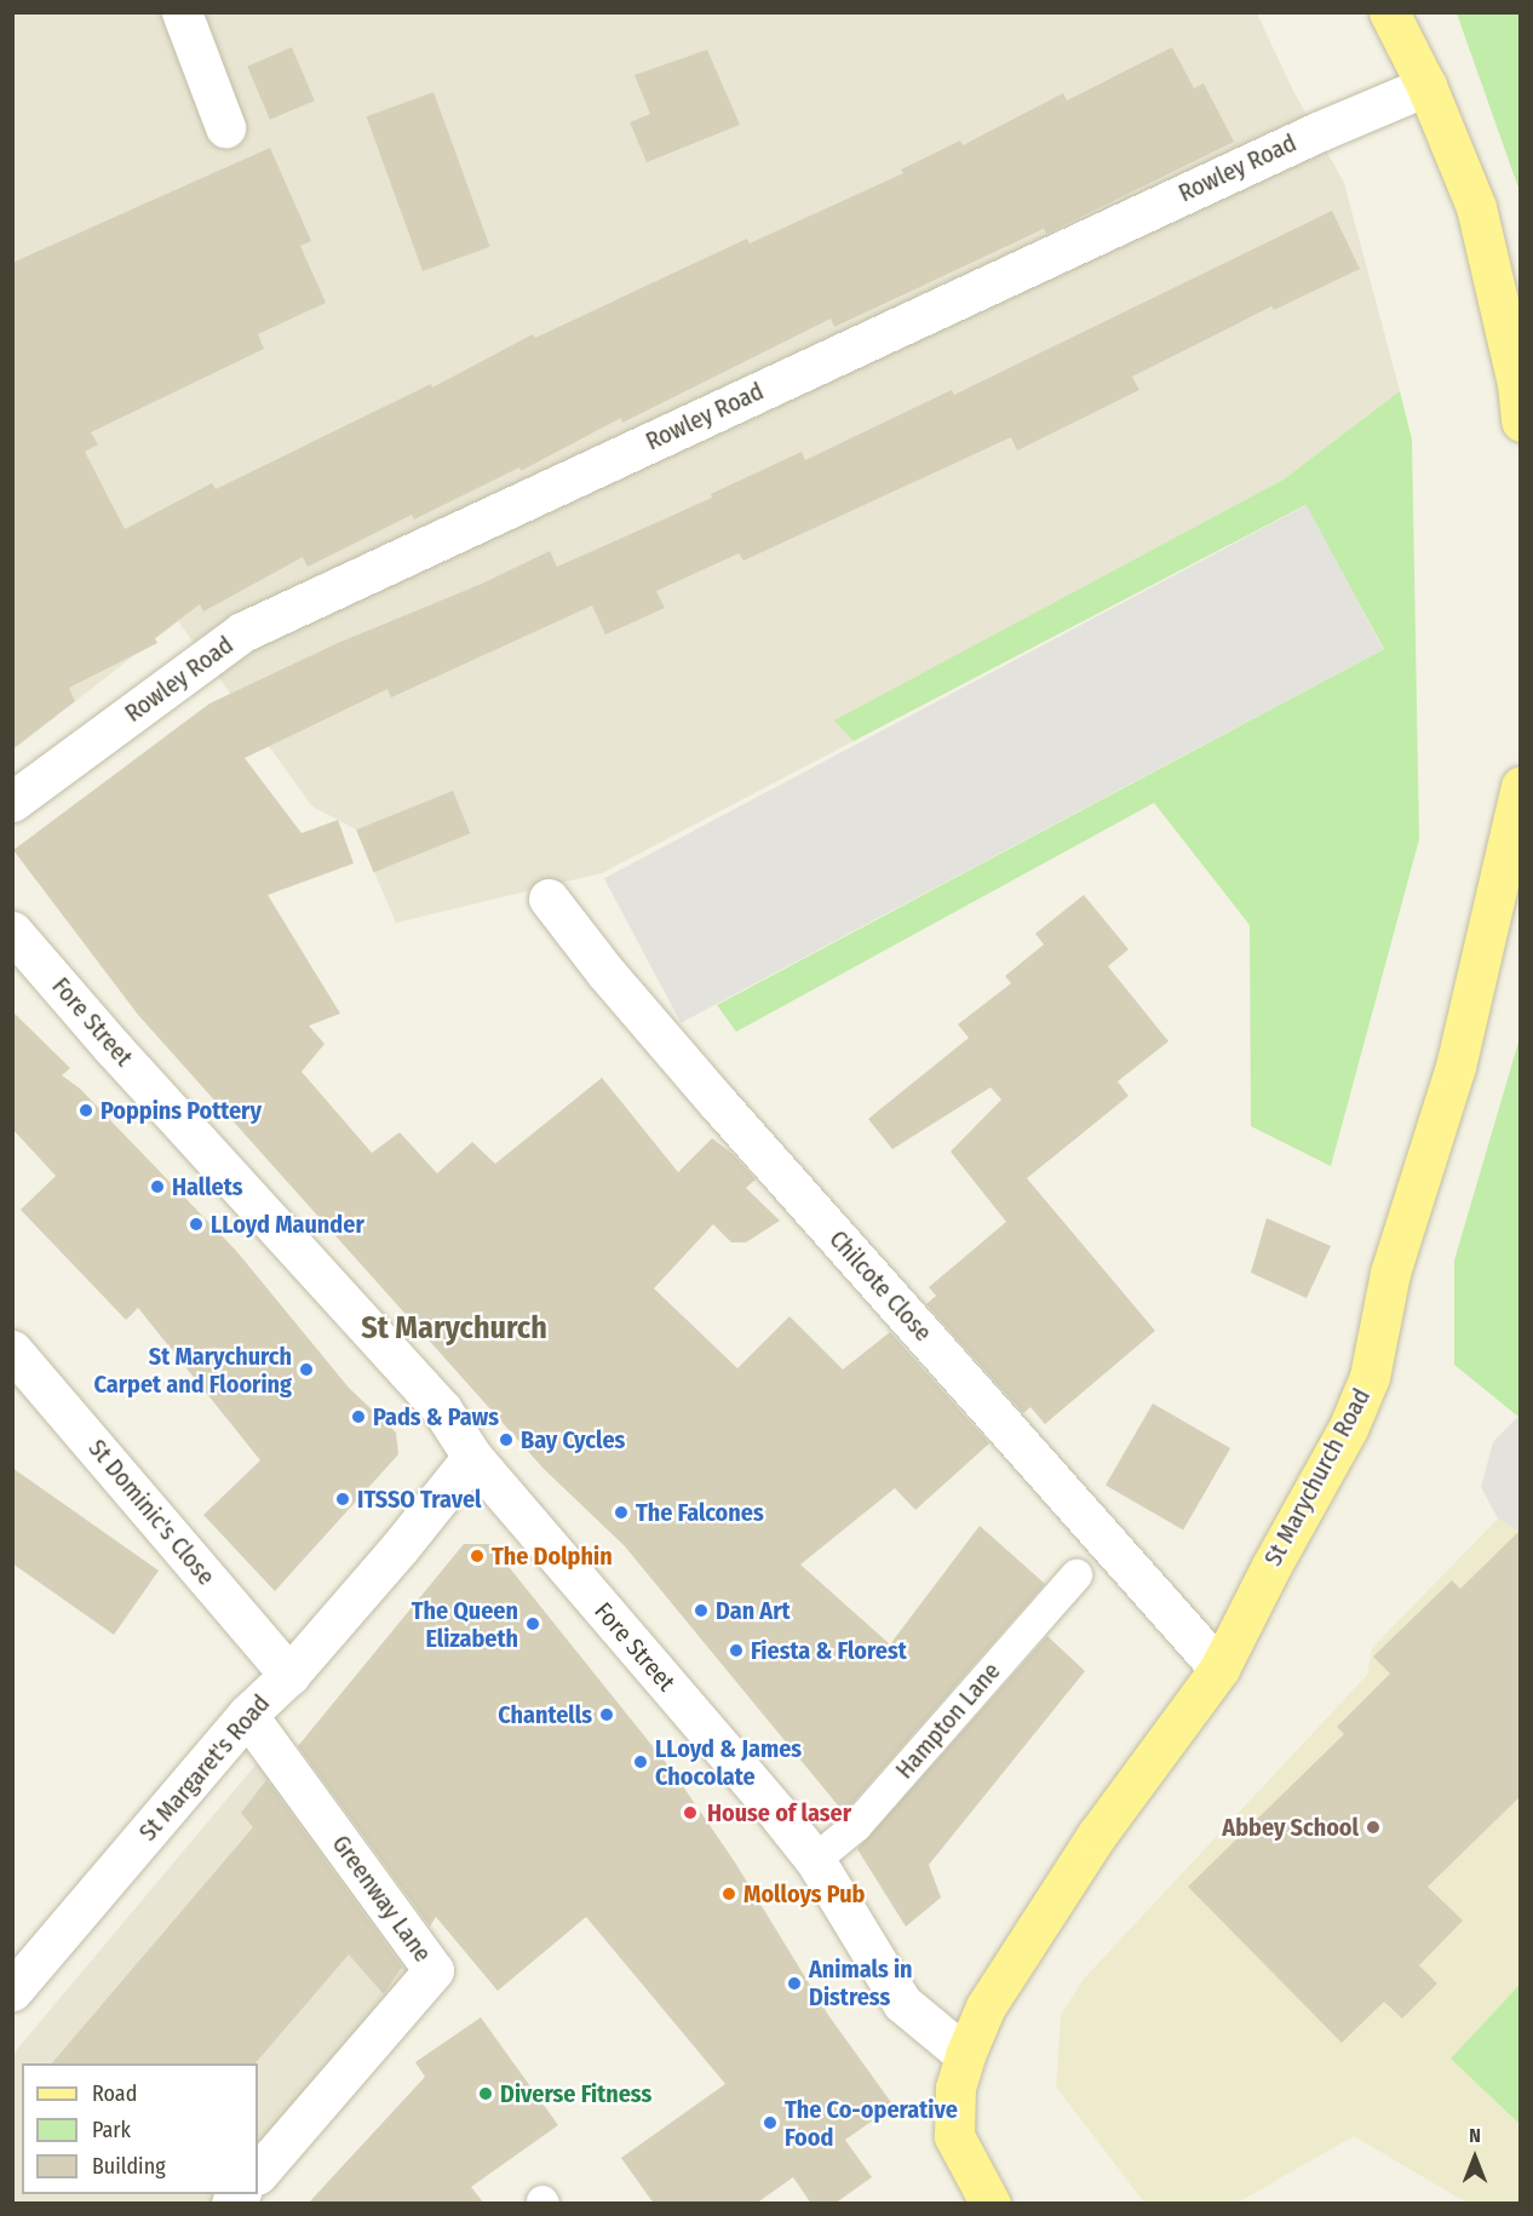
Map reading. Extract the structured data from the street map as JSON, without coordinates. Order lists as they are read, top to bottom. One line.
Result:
{"streets":{"main road":["St Marychurch Road"],"street":["Rowley Road","Fore Street","Chilcote Close","St Dominic's Close","St Margaret's Road","Greenway Lane"],"lane":["Hampton Lane"]},"crossings":[["Fore Street","St Marychurch Road"],["Fore Street","Hampton Lane"],["Fore Street","St Margaret's Road"],["Chilcote Close","St Marychurch Road"],["St Dominic's Close","St Margaret's Road"],["St Margaret's Road","Greenway Lane"]],"districts":["St Marychurch"],"places":["Poppins Pottery","Hallets","LLoyd Maunder","St Marychurch Carpet and Flooring","Pads & Paws","Bay Cycles","ITSSO Travel","The Falcones","The Dolphin","Dan Art","The Queen Elizabeth","Fiesta & Florest","Chantells","LLoyd & James Chocolate","House of laser","Abbey School","Molloys Pub","Animals in Distress","Diverse Fitness","The Co-operative Food"],"legend":["Road","Park","Building"],"north":"top"}
